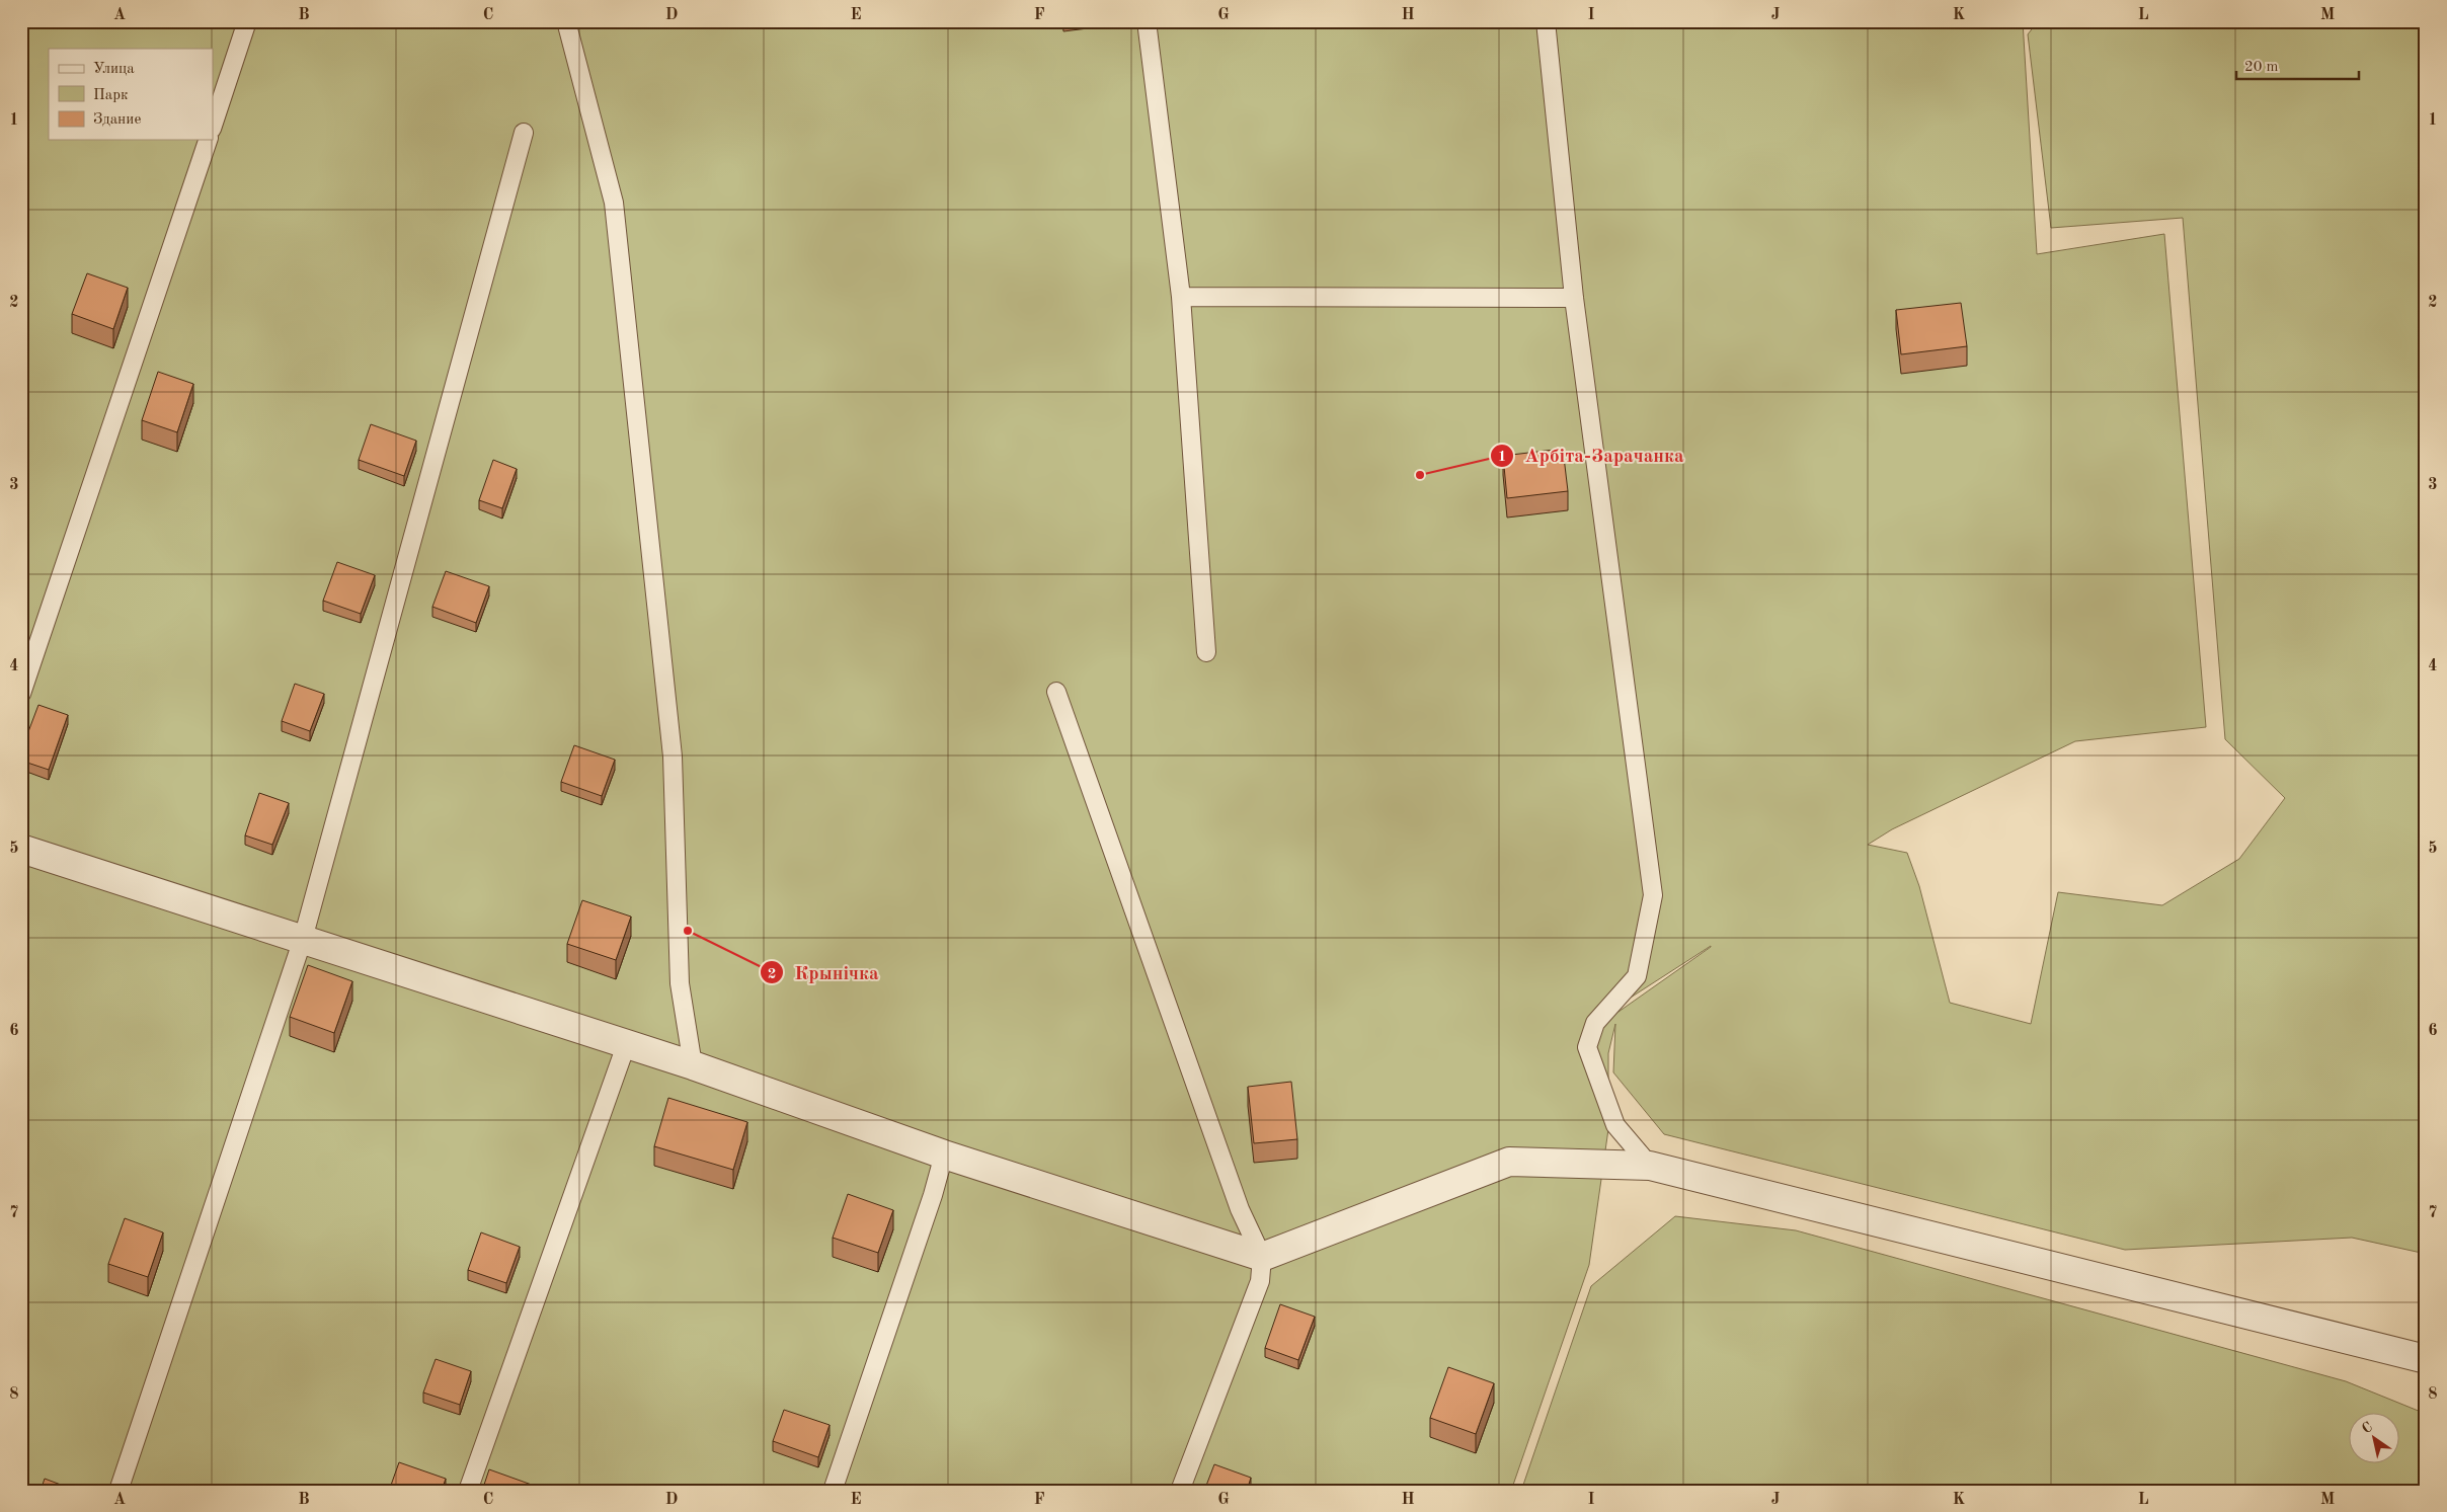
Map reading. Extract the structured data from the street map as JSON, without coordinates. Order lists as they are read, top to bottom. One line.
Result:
{"places":["Арбіта-Зарачанка","Крынічка"],"legend":["Улица","Парк","Здание"],"scale_bar":"20 m","north":"top left","grid":{"columns":["A","B","C","D","E","F","G","H","I","J","K","L","M"],"rows":["1","2","3","4","5","6","7","8"]}}
